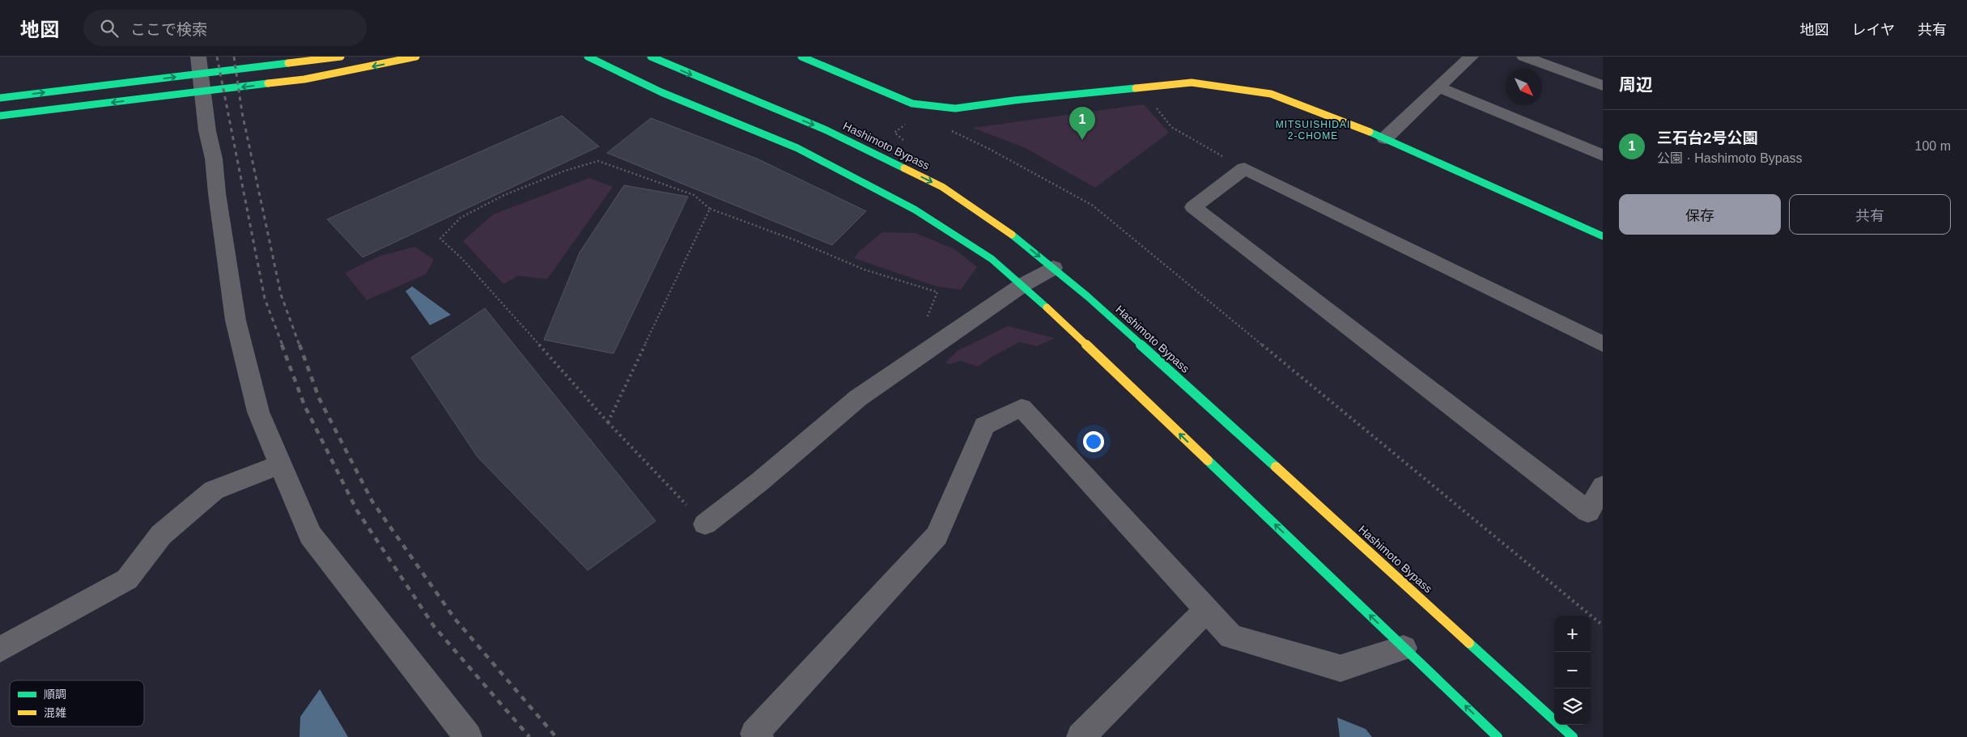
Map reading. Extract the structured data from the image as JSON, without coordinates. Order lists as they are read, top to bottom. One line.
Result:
{"streets":{"main road":["Hashimoto Bypass"]},"districts":["MITSUISHIDAI 2-CHOME"],"legend":["順調","混雑"],"north":"bottom right","page":{"header":"地図","search":"ここで検索","nav":["地図","レイヤ","共有"],"heading":"周辺","pins":"1","list":[{"mark":"1","name":"三石台2号公園","note":"公園 · Hashimoto Bypass","value":"100 m"}],"buttons":["保存","共有"],"map_buttons":["+","−"]}}
